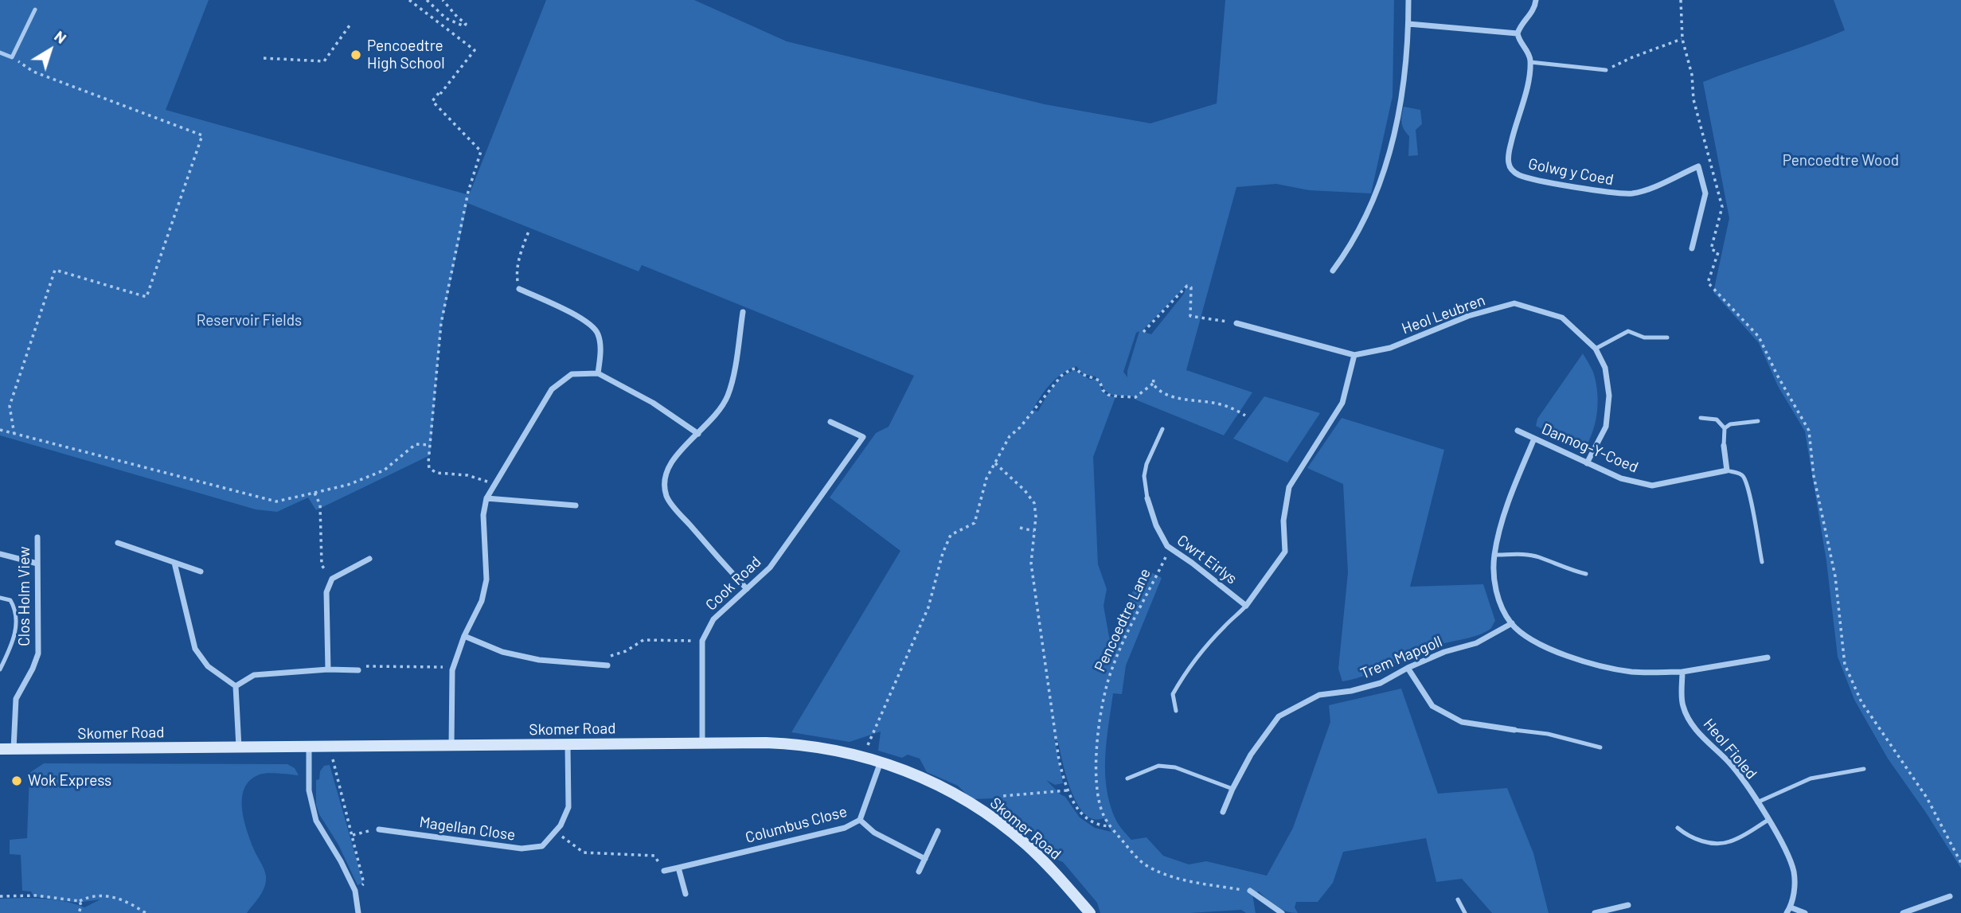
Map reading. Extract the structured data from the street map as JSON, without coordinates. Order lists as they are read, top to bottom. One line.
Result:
{"streets":{"street":["Golwg y Coed","Heol Leubren","Dannog-Y-Coed","Cwrt Eirlys","Cook Road","Clos Holm View","Trem Mapgoll","Skomer Road","Heol Fioled","Columbus Close","Magellan Close"],"path":["Pencoedtre Lane"]},"crossings":[["Heol Leubren","Dannog-Y-Coed"],["Cook Road","Skomer Road"],["Clos Holm View","Skomer Road"],["Skomer Road","Columbus Close"],["Skomer Road","Magellan Close"]],"parks":["Pencoedtre Wood","Reservoir Fields"],"places":["Pencoedtre High School","Wok Express"],"north":"top right"}
